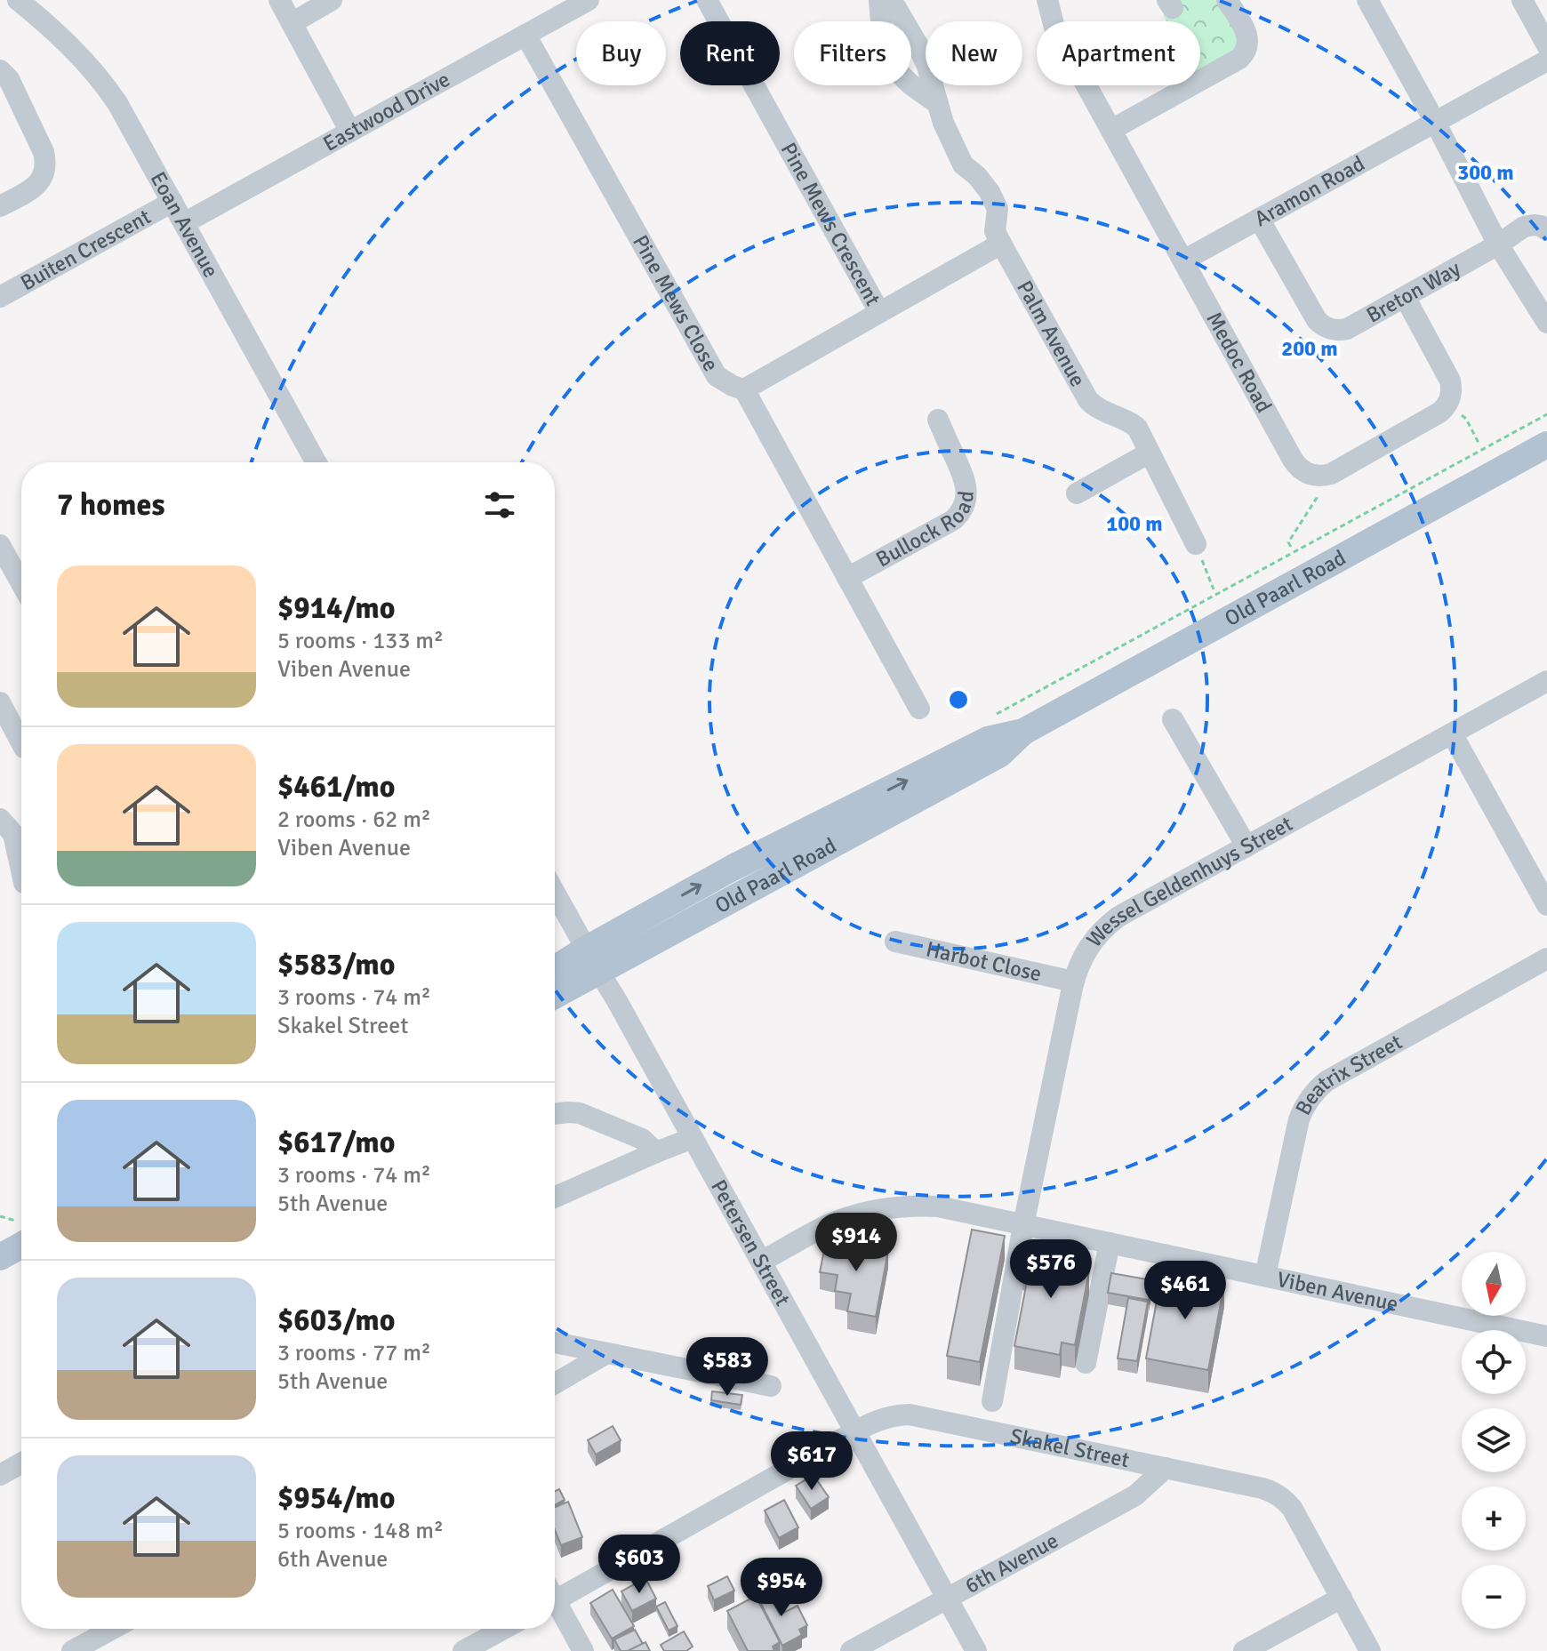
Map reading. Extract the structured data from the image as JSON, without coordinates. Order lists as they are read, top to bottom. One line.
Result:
{"streets":{"main road":["Old Paarl Road"],"street":["Eastwood Drive","Aramon Road","Eoan Avenue","Pine Mews Crescent","Buiten Crescent","Breton Way","Pine Mews Close","Palm Avenue","Medoc Road","Bullock Road","Wessel Geldenhuys Street","Harbot Close","Beatrix Street","Petersen Street","Viben Avenue","Skakel Street","6th Avenue"]},"crossings":[["Eastwood Drive","Eoan Avenue"],["Eastwood Drive","Pine Mews Close"],["Aramon Road","Breton Way"],["Aramon Road","Medoc Road"],["Eoan Avenue","Buiten Crescent"],["Pine Mews Crescent","Pine Mews Close"],["Old Paarl Road","Petersen Street"],["Wessel Geldenhuys Street","Harbot Close"],["Wessel Geldenhuys Street","Viben Avenue"],["Beatrix Street","Viben Avenue"],["Petersen Street","Viben Avenue"],["Petersen Street","Skakel Street"],["Petersen Street","6th Avenue"],["Skakel Street","6th Avenue"]],"north":"bottom","page":{"chip":["Buy","Rent","Filters","New","Apartment"],"heading":"7 homes","list":[{"name":"$914/mo","note":"5 rooms · 133 m² · Viben Avenue"},{"name":"$461/mo","note":"2 rooms · 62 m² · Viben Avenue"},{"name":"$583/mo","note":"3 rooms · 74 m² · Skakel Street"},{"name":"$617/mo","note":"3 rooms · 74 m² · 5th Avenue"},{"name":"$603/mo","note":"3 rooms · 77 m² · 5th Avenue"},{"name":"$954/mo","note":"5 rooms · 148 m² · 6th Avenue"}],"price":["$914","$576","$461","$583","$617","$603","$954"],"map_buttons":["+","−"]},"rings":["300 m","200 m","100 m"]}
